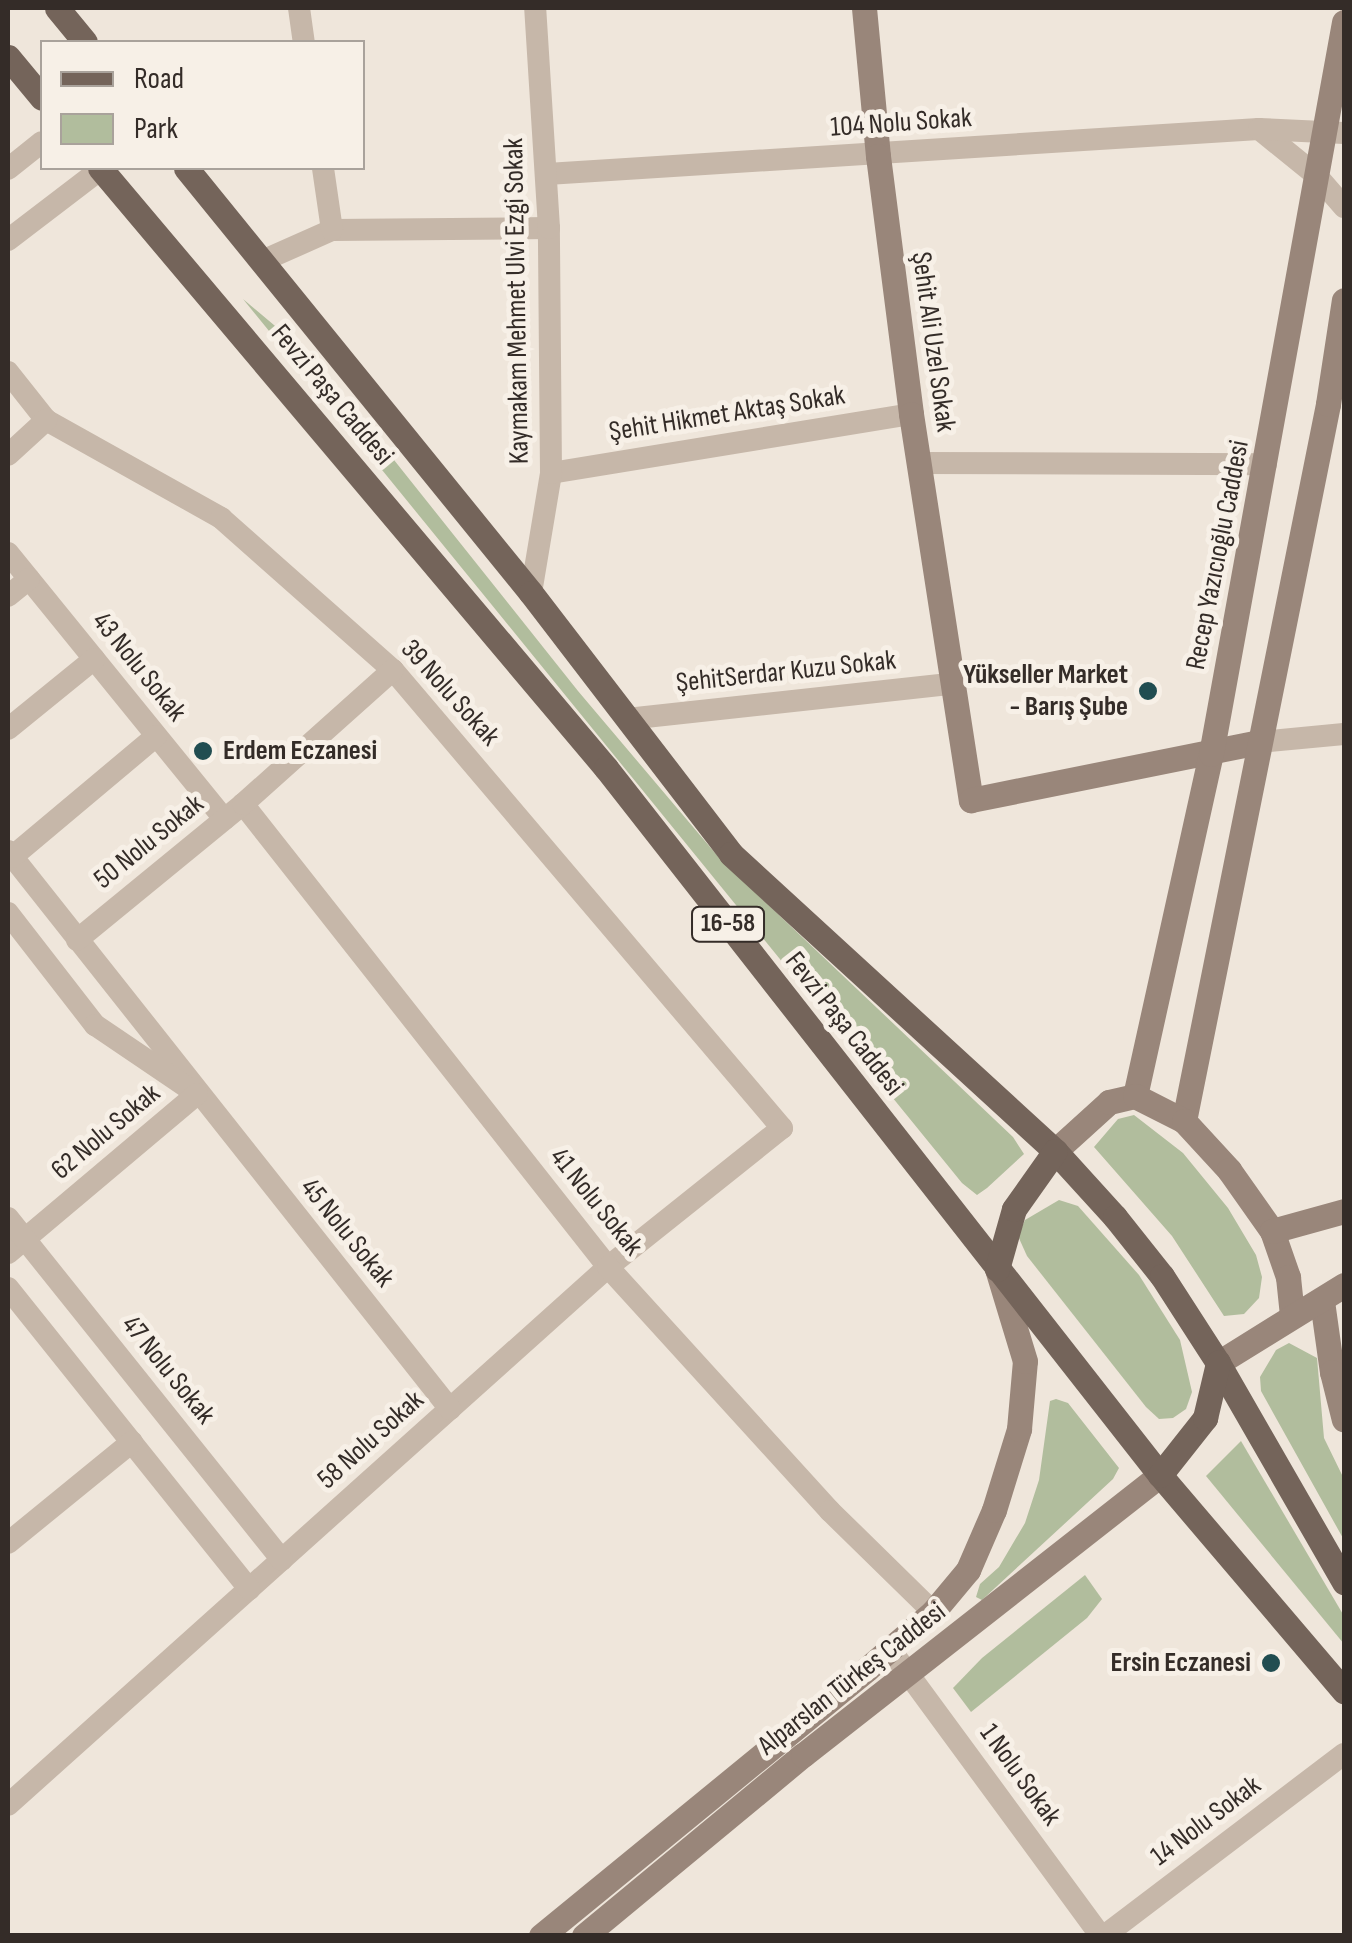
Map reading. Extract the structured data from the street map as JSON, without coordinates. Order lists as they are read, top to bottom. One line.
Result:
{"streets":{"main road":["Fevzi Paşa Caddesi","16-58"],"street":["104 Nolu Sokak","Kaymakam Mehmet Ulvi Ezgi Sokak","Şehit Ali Uzel Sokak","Şehit Hikmet Aktaş Sokak","Recep Yazıcıoğlu Caddesi","43 Nolu Sokak","ŞehitSerdar Kuzu Sokak","39 Nolu Sokak","50 Nolu Sokak","62 Nolu Sokak","41 Nolu Sokak","45 Nolu Sokak","47 Nolu Sokak","58 Nolu Sokak","Alparslan Türkeş Caddesi","1 Nolu Sokak","14 Nolu Sokak"]},"crossings":[["104 Nolu Sokak","Kaymakam Mehmet Ulvi Ezgi Sokak"],["104 Nolu Sokak","Şehit Ali Uzel Sokak"],["104 Nolu Sokak","Recep Yazıcıoğlu Caddesi"],["Kaymakam Mehmet Ulvi Ezgi Sokak","Fevzi Paşa Caddesi"],["Kaymakam Mehmet Ulvi Ezgi Sokak","Şehit Hikmet Aktaş Sokak"],["Şehit Ali Uzel Sokak","Şehit Hikmet Aktaş Sokak"],["Şehit Ali Uzel Sokak","Recep Yazıcıoğlu Caddesi"],["Şehit Ali Uzel Sokak","ŞehitSerdar Kuzu Sokak"],["Fevzi Paşa Caddesi","ŞehitSerdar Kuzu Sokak"],["Fevzi Paşa Caddesi","Alparslan Türkeş Caddesi"],["43 Nolu Sokak","50 Nolu Sokak"],["39 Nolu Sokak","50 Nolu Sokak"],["39 Nolu Sokak","58 Nolu Sokak"],["50 Nolu Sokak","41 Nolu Sokak"],["50 Nolu Sokak","45 Nolu Sokak"],["62 Nolu Sokak","45 Nolu Sokak"],["62 Nolu Sokak","47 Nolu Sokak"],["41 Nolu Sokak","58 Nolu Sokak"],["41 Nolu Sokak","Alparslan Türkeş Caddesi"],["45 Nolu Sokak","58 Nolu Sokak"],["47 Nolu Sokak","58 Nolu Sokak"],["Alparslan Türkeş Caddesi","1 Nolu Sokak"],["1 Nolu Sokak","14 Nolu Sokak"]],"places":["Yükseller Market - Barış Şube","Erdem Eczanesi","Ersin Eczanesi"],"legend":["Road","Park"]}
